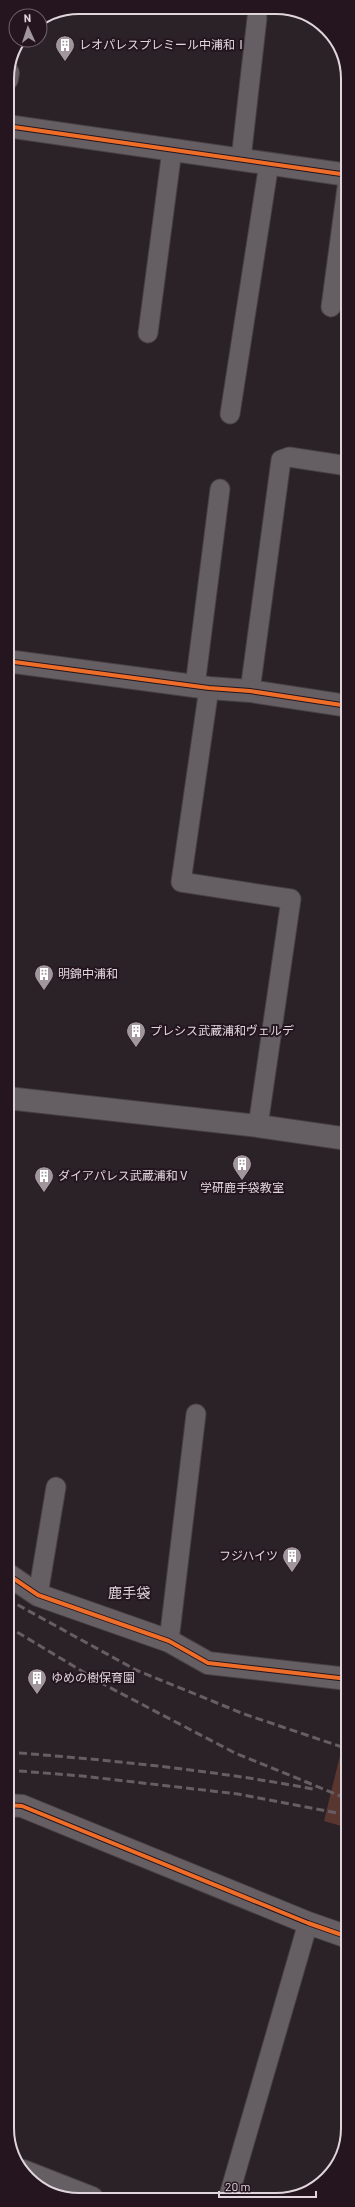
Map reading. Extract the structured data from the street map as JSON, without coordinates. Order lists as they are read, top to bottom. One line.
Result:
{"districts":["鹿手袋"],"places":{"building":["レオパレスプレミール中浦和Ⅰ","明錦中浦和","プレシス武蔵浦和ヴェルデ","学研鹿手袋教室","ダイアパレス武蔵浦和Ⅴ","フジハイツ","ゆめの樹保育園"]},"scale_bar":"20 m","north":"top"}
